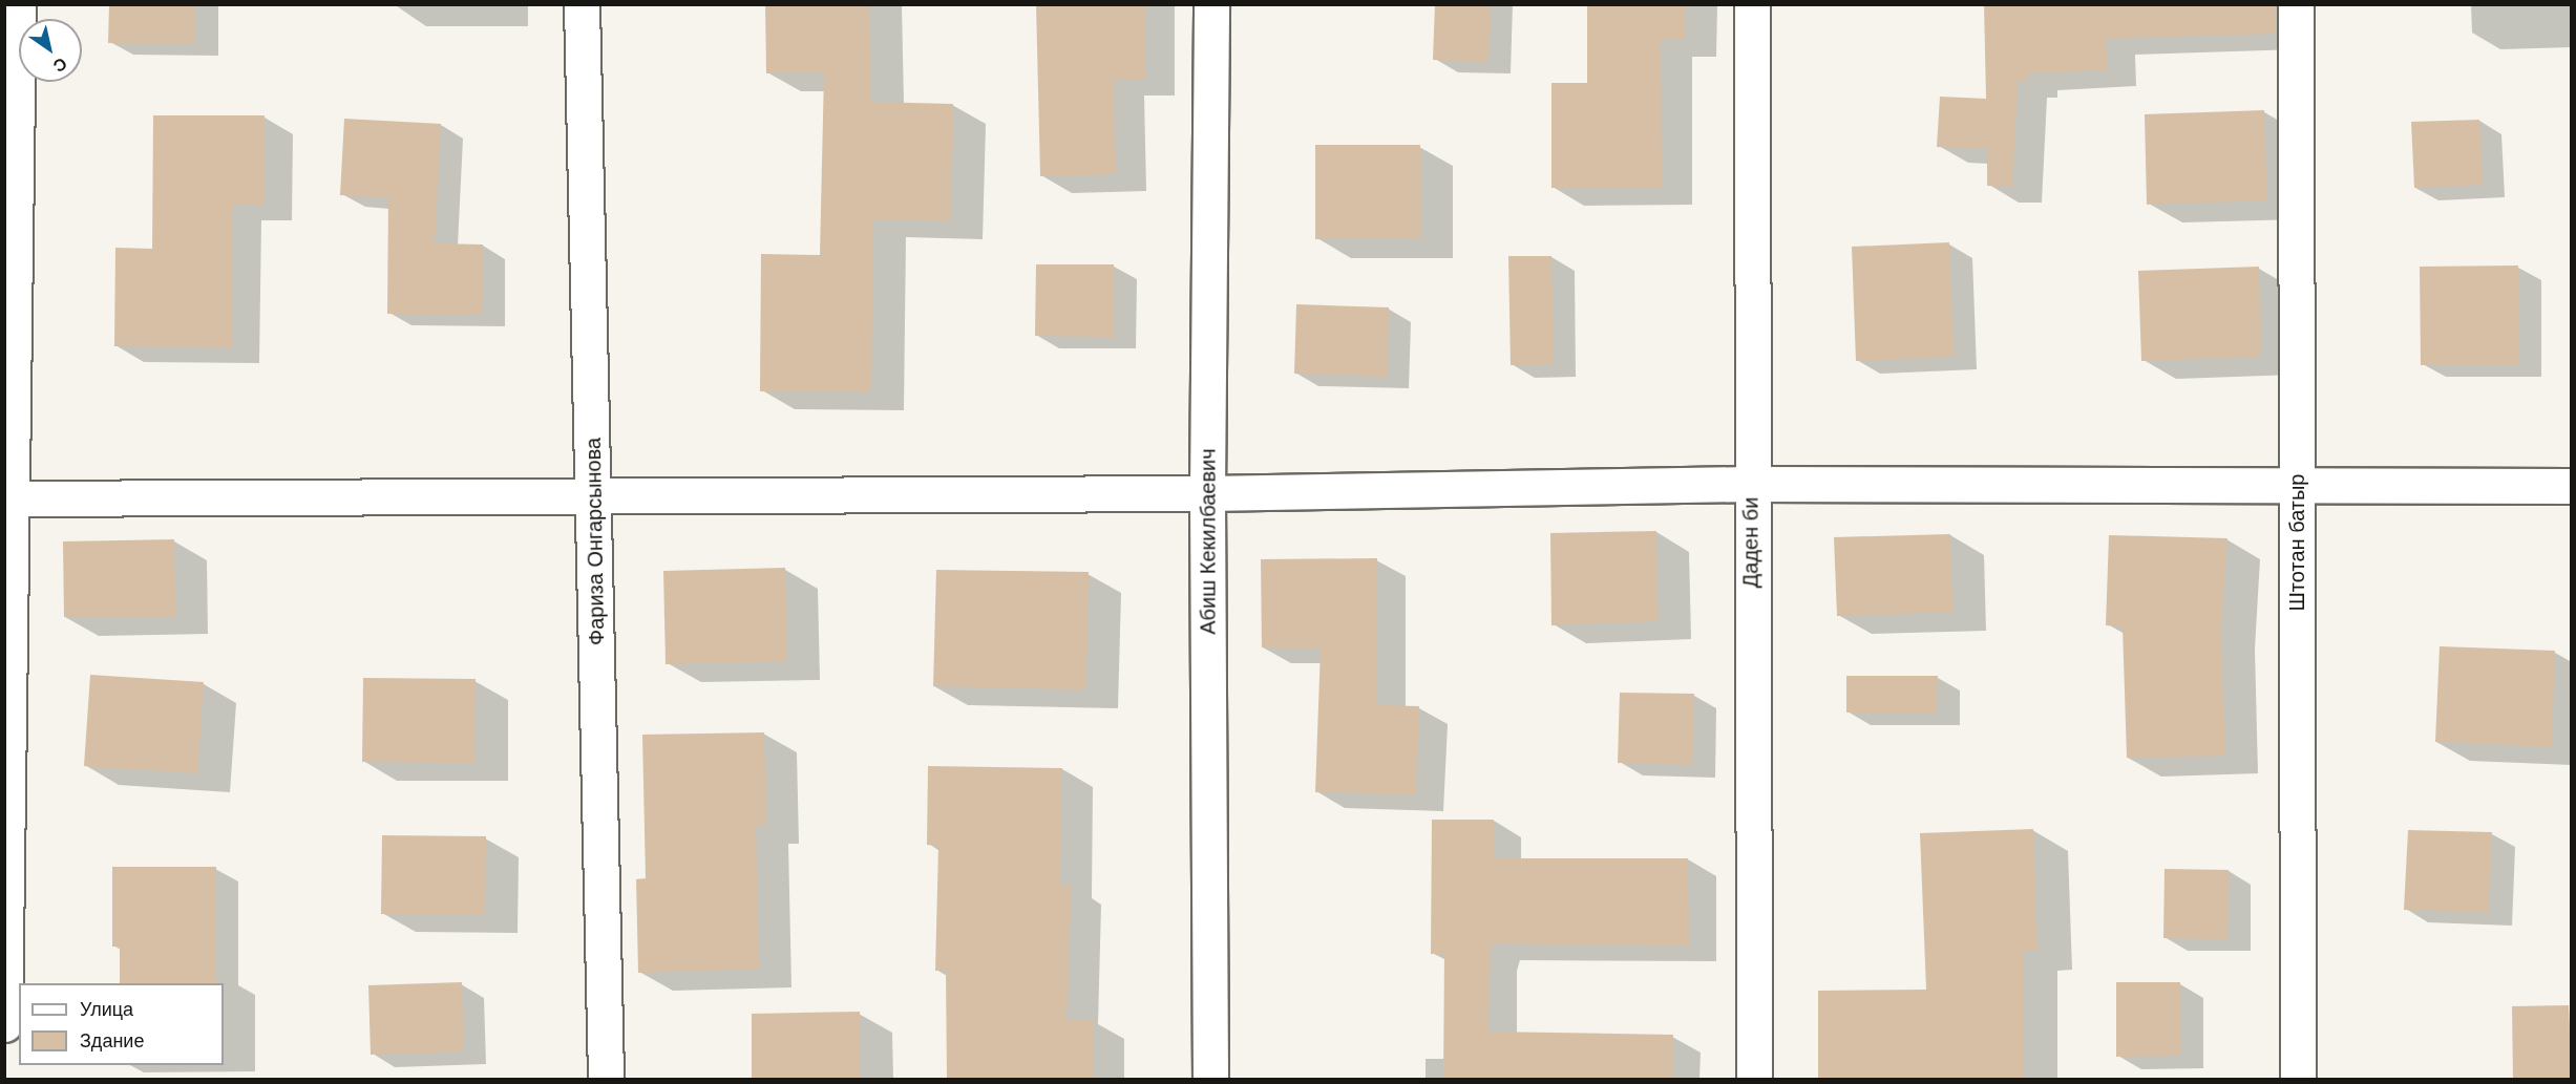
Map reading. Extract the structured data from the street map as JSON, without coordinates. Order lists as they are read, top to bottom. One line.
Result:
{"streets":{"street":["Фариза Онгарсынова","Абиш Кекилбаевич","Даден би","Штотан батыр"]},"legend":["Улица","Здание"],"north":"bottom right"}
